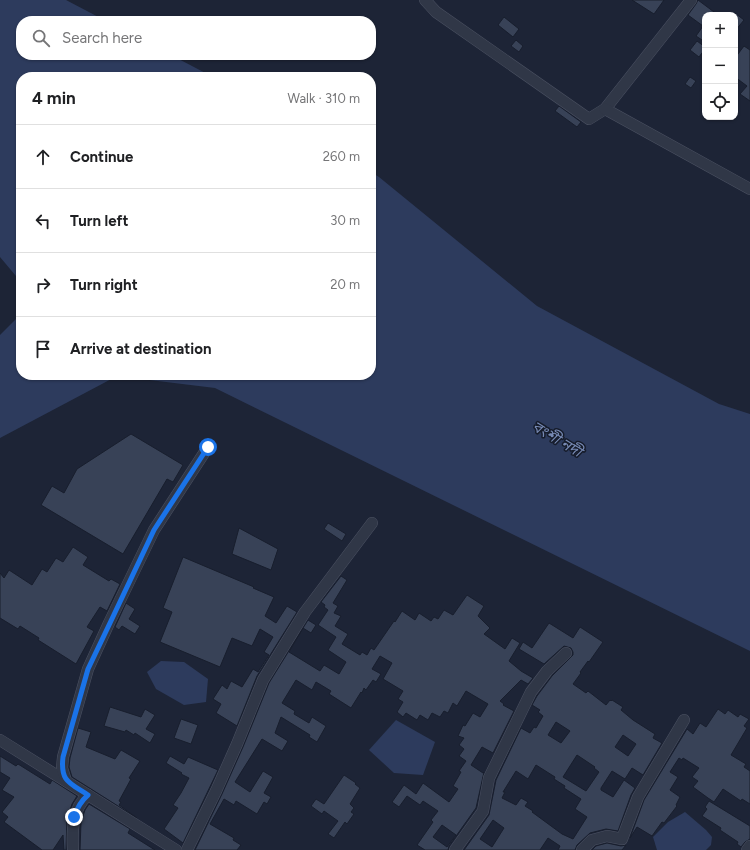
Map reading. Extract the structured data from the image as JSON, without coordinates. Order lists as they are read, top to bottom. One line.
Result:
{"water":["বংশী নদী"],"page":{"map_buttons":["+","−"],"search":"Search here","heading":["4 min","Walk · 310 m"],"list":[["Continue","260 m"],["Turn left","30 m"],["Turn right","20 m"],"Arrive at destination"]}}
